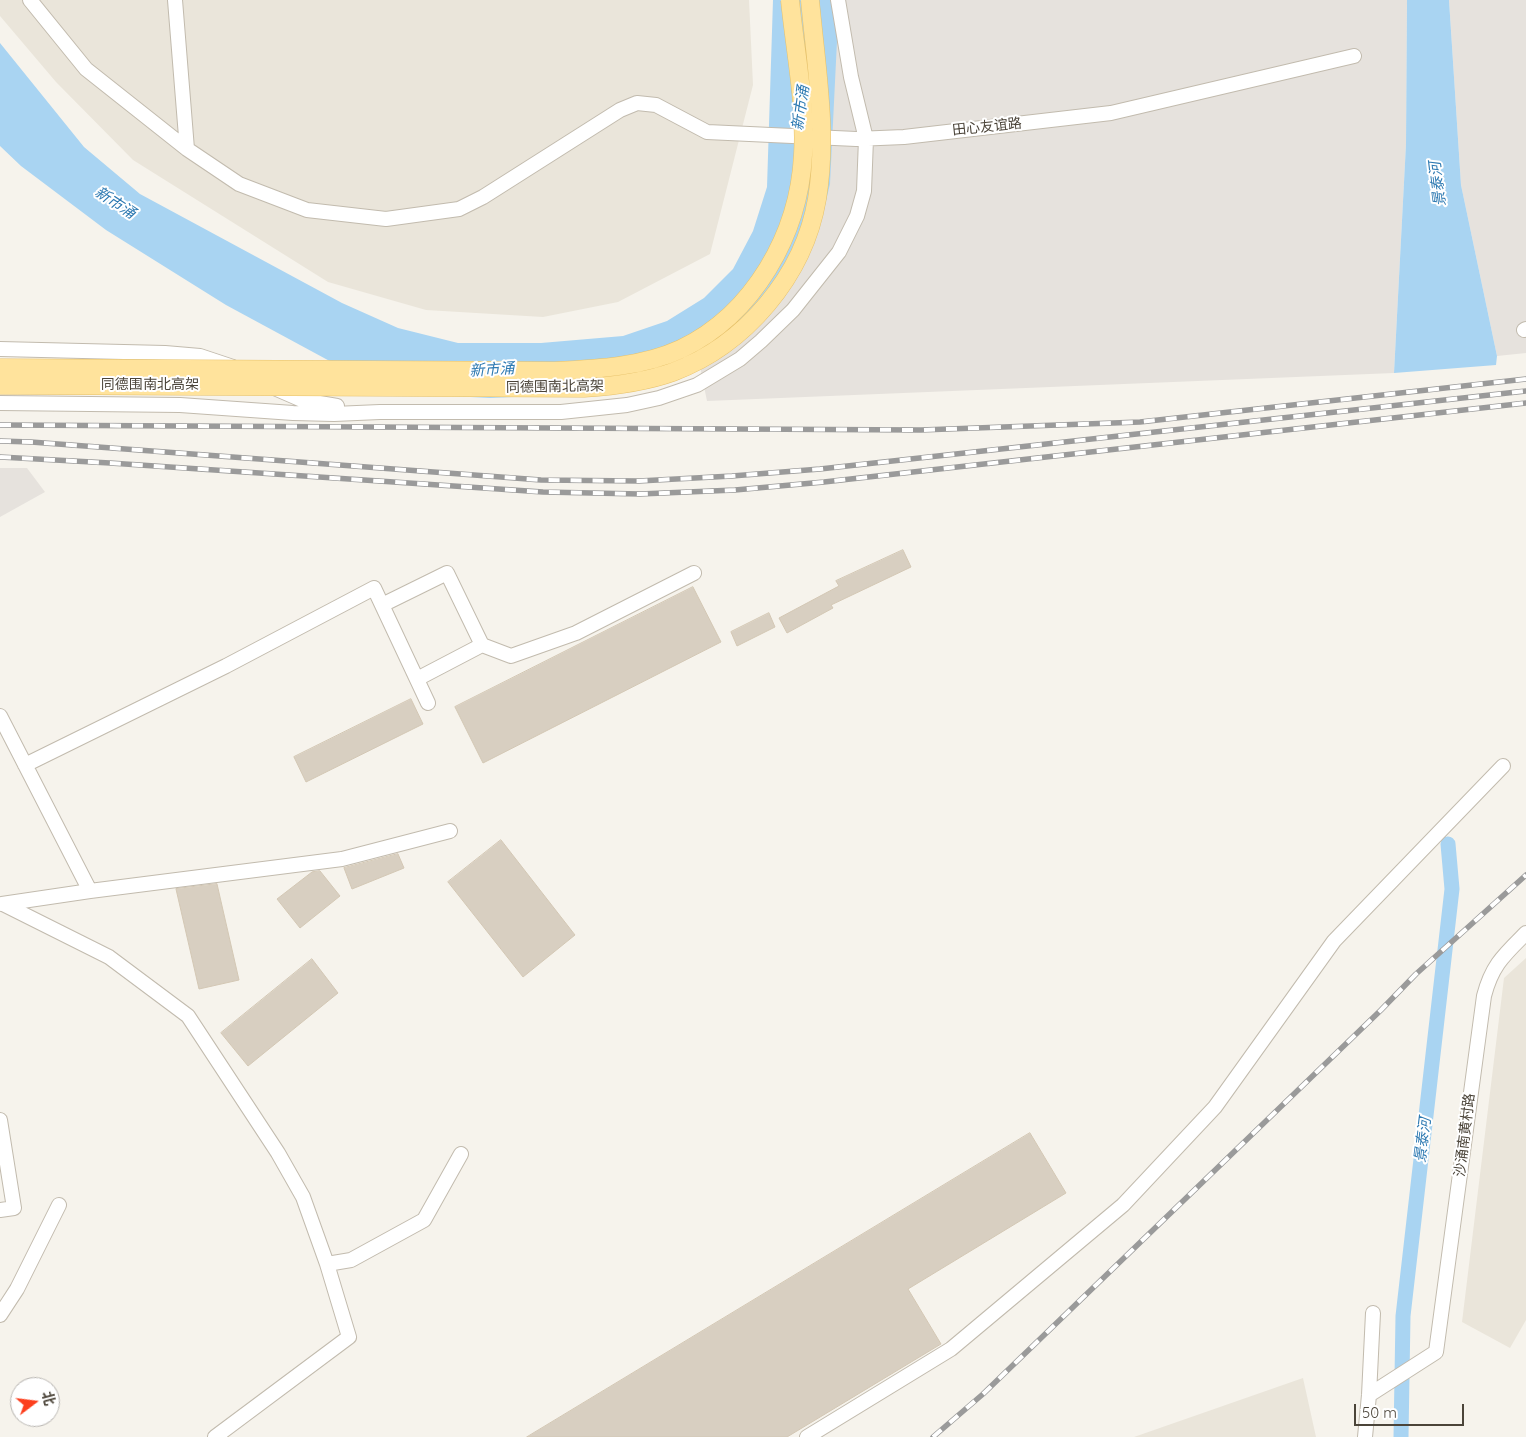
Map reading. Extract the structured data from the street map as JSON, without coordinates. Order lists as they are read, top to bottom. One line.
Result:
{"streets":{"main road":["同德围南北高架"],"street":["田心友谊路","沙涌南黄村路"]},"water":["新市涌","景泰河"],"scale_bar":"50 m","north":"right"}
